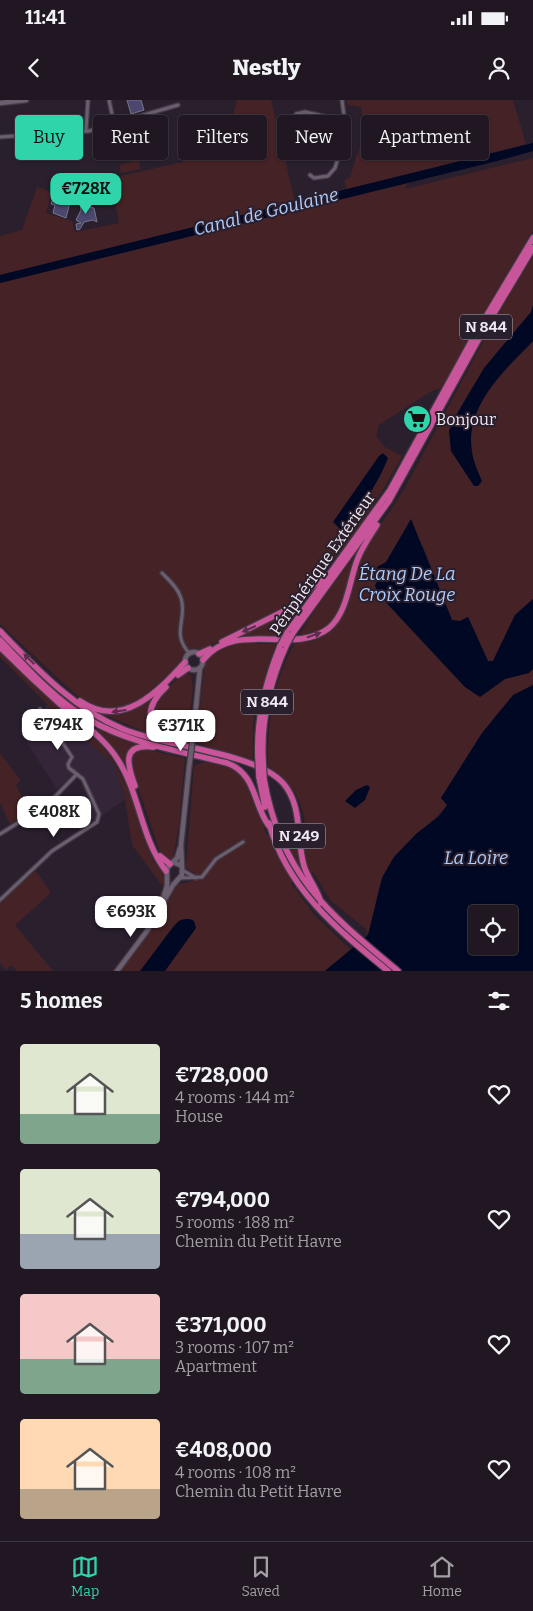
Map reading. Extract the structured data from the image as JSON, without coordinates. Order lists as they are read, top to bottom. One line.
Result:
{"streets":{"highway":["N 844","Périphérique Extérieur","N 249"]},"crossings":[["N 844","Périphérique Extérieur"],["N 844","N 249"],["Périphérique Extérieur","N 249"]],"water":["Canal de Goulaine","Étang De La Croix Rouge","La Loire"],"places":{"supermarket":["Bonjour"]},"page":{"status":"11:41","header":"Nestly","chip":["Buy","Rent","Filters","New","Apartment"],"price":["€728K","€794K","€371K","€408K","€693K"],"heading":"5 homes","list":[{"name":"€728,000","note":"4 rooms · 144 m² · House"},{"name":"€794,000","note":"5 rooms · 188 m² · Chemin du Petit Havre"},{"name":"€371,000","note":"3 rooms · 107 m² · Apartment"},{"name":"€408,000","note":"4 rooms · 108 m² · Chemin du Petit Havre"}],"tabs":["Map","Saved","Home"]}}
